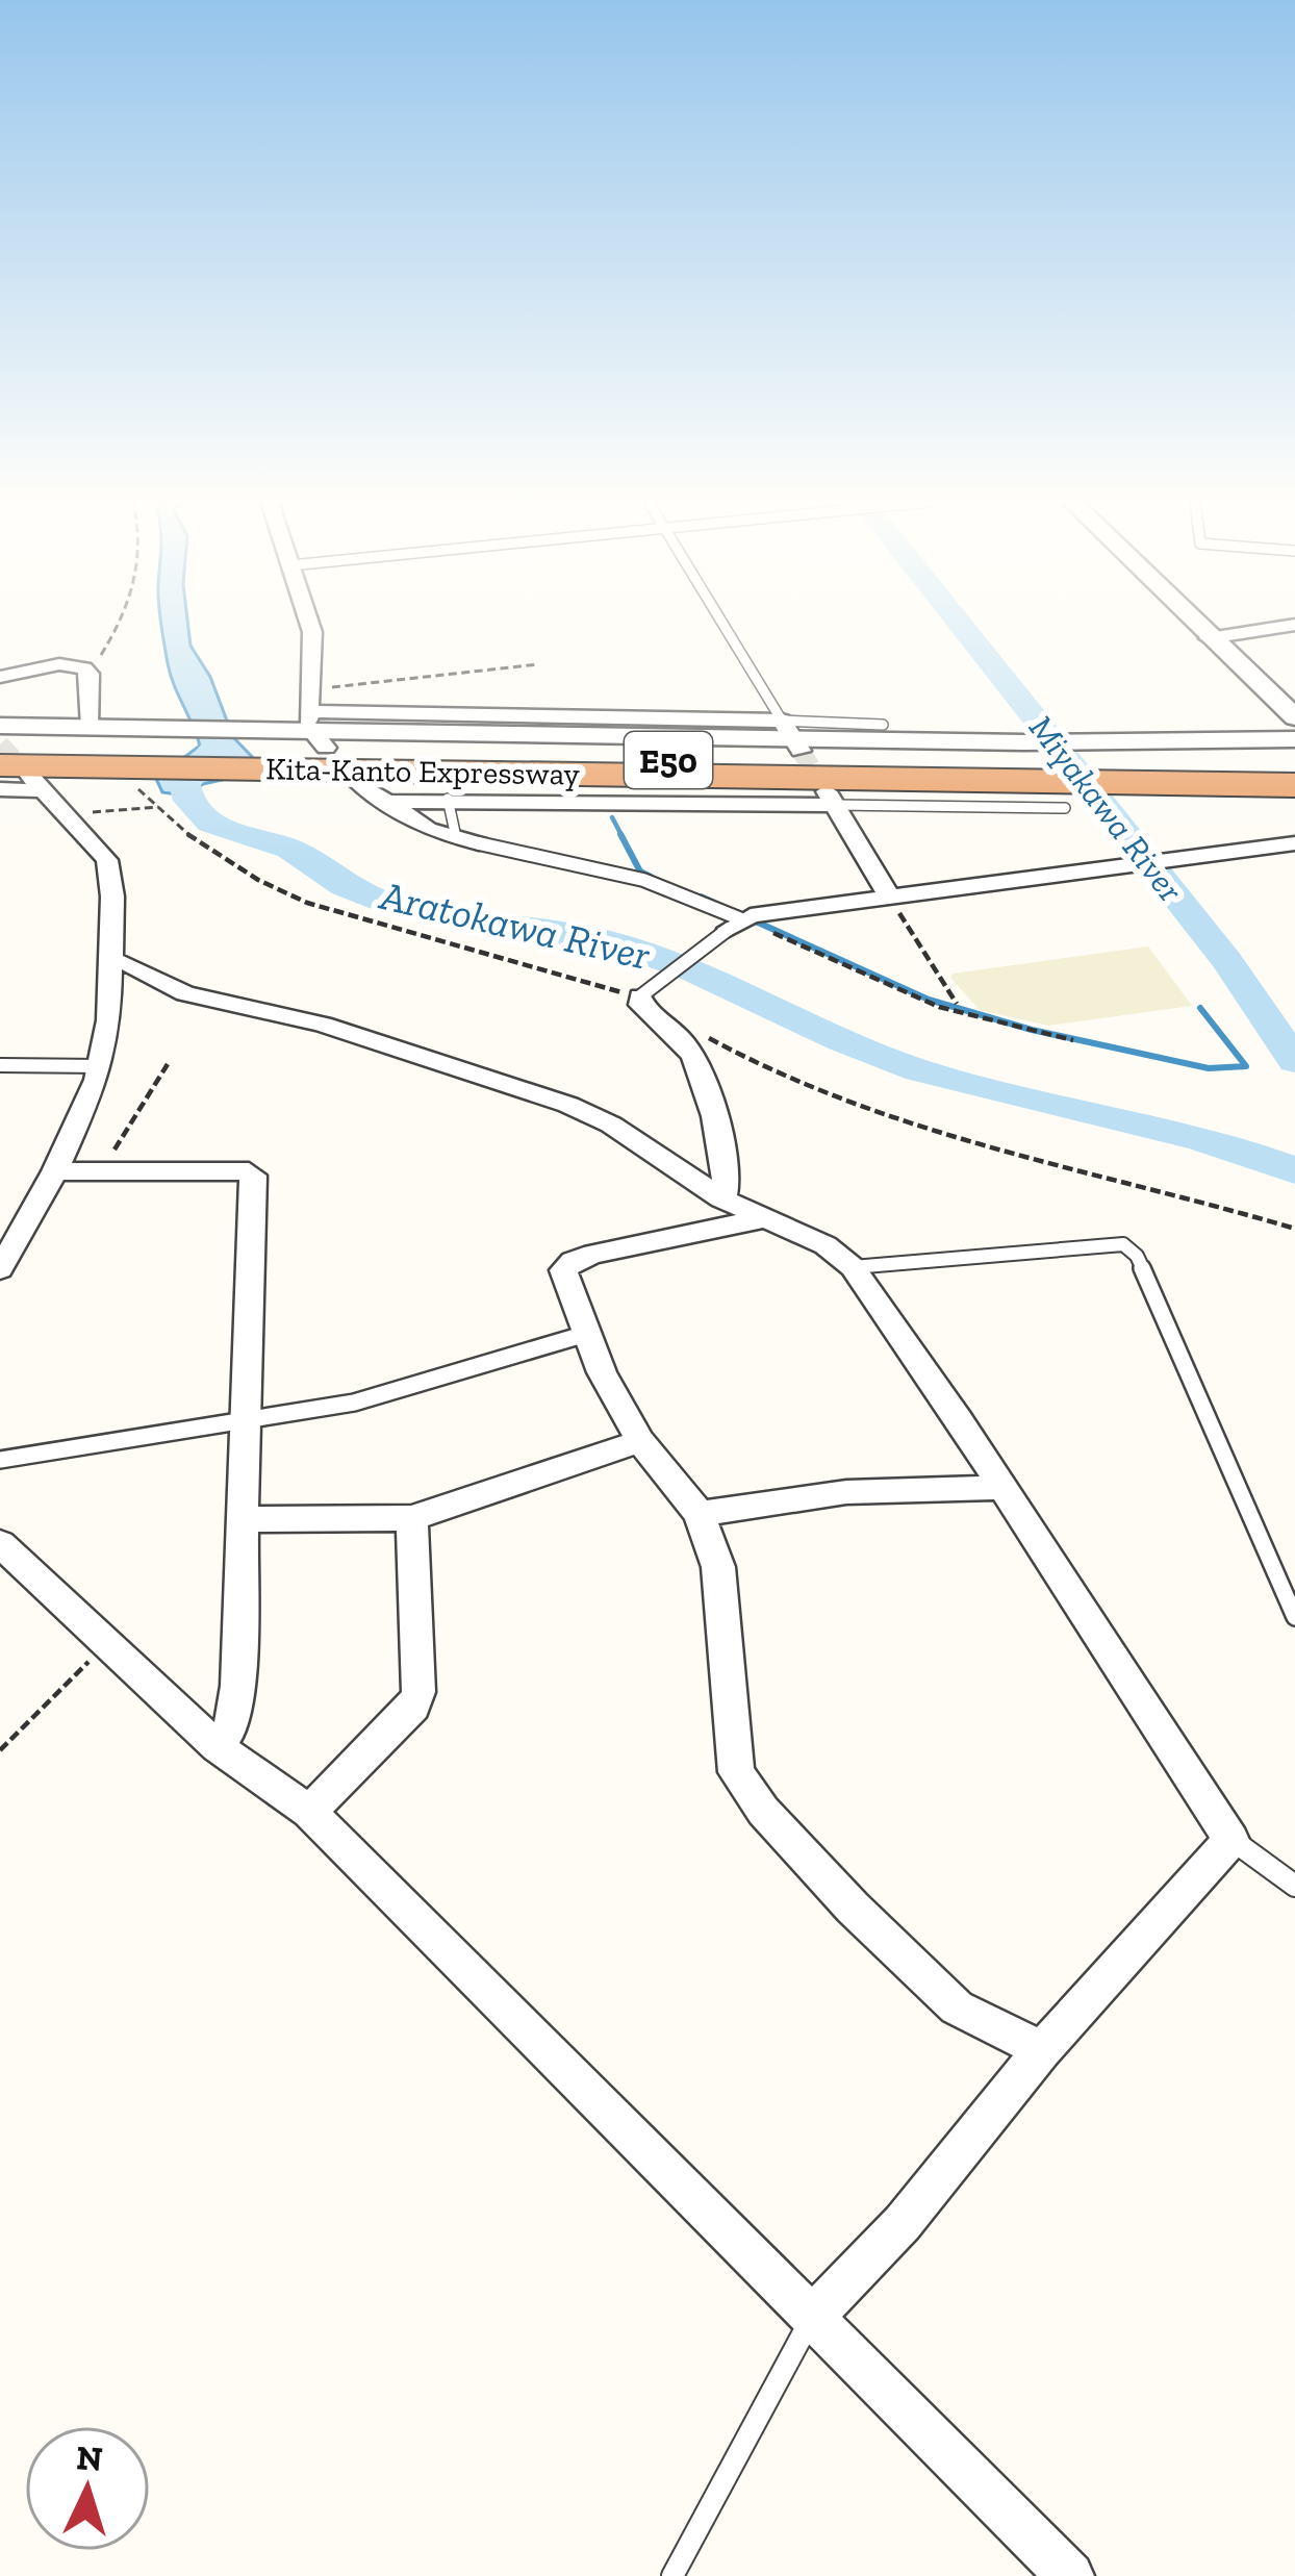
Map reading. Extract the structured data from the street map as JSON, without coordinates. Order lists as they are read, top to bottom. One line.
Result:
{"streets":{"highway":["E50","Kita-Kanto Expressway"]},"water":["Miyakawa River","Aratokawa River"],"north":"top"}
